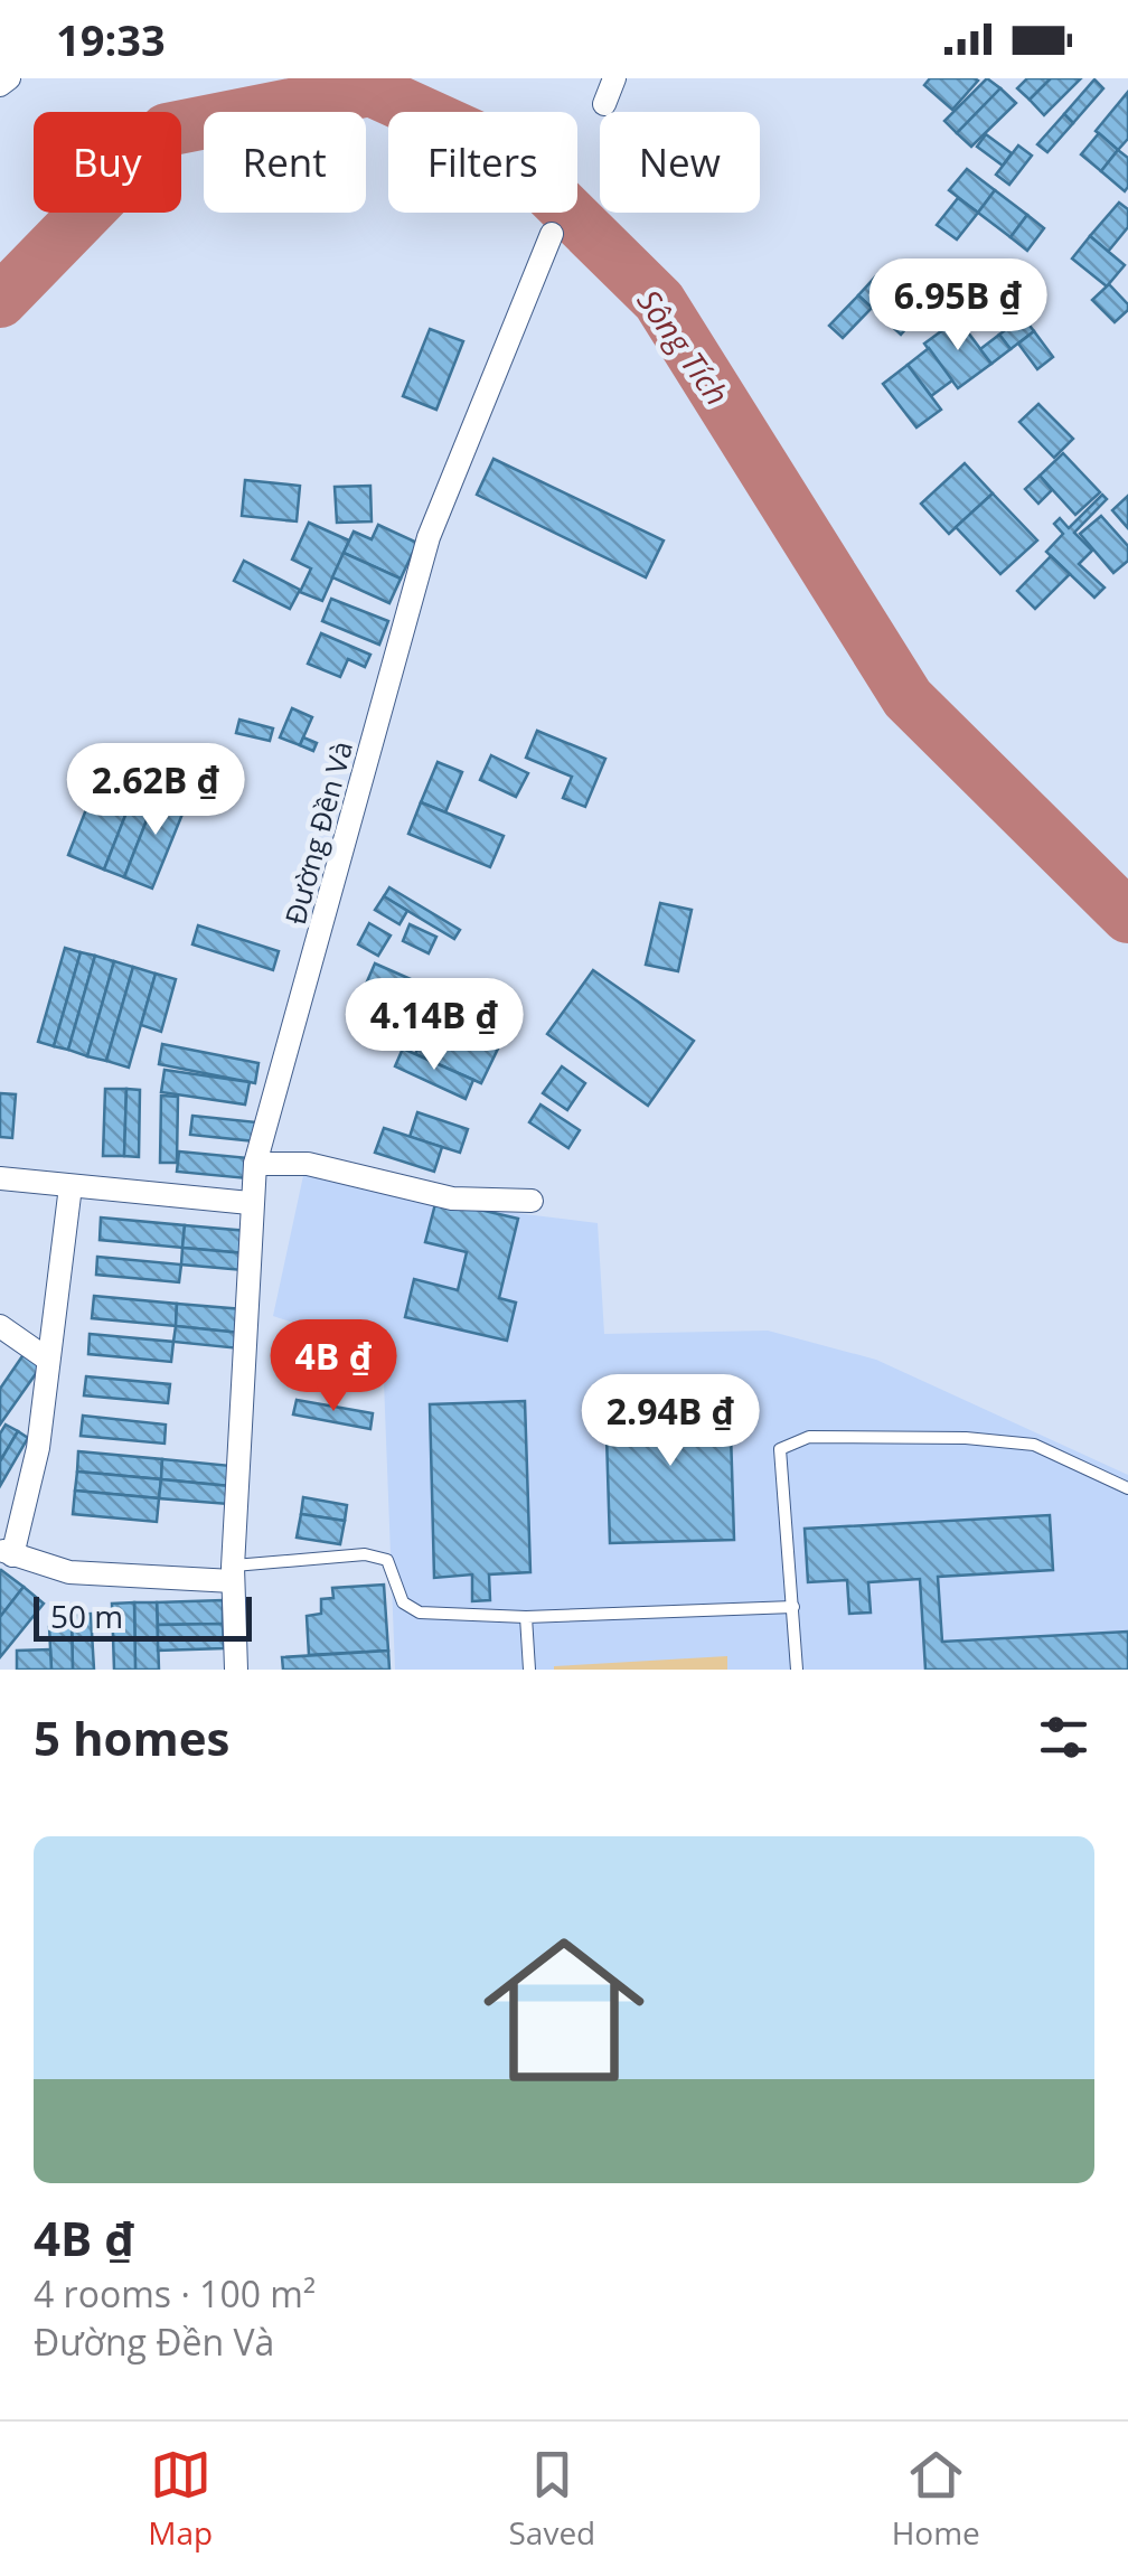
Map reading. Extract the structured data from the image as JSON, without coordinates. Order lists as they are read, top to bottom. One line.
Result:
{"streets":{"street":["Đường Đền Và"]},"water":["Sông Tích"],"scale_bar":"50 m","page":{"status":"19:33","chip":["Buy","Rent","Filters","New"],"price":["6.95B ₫","2.62B ₫","4.14B ₫","4B ₫","2.94B ₫"],"scale":"50 m","heading":"5 homes","list":[{"name":"4B ₫","note":"4 rooms · 100 m² · Đường Đền Và"}],"tabs":["Map","Saved","Home"]}}
